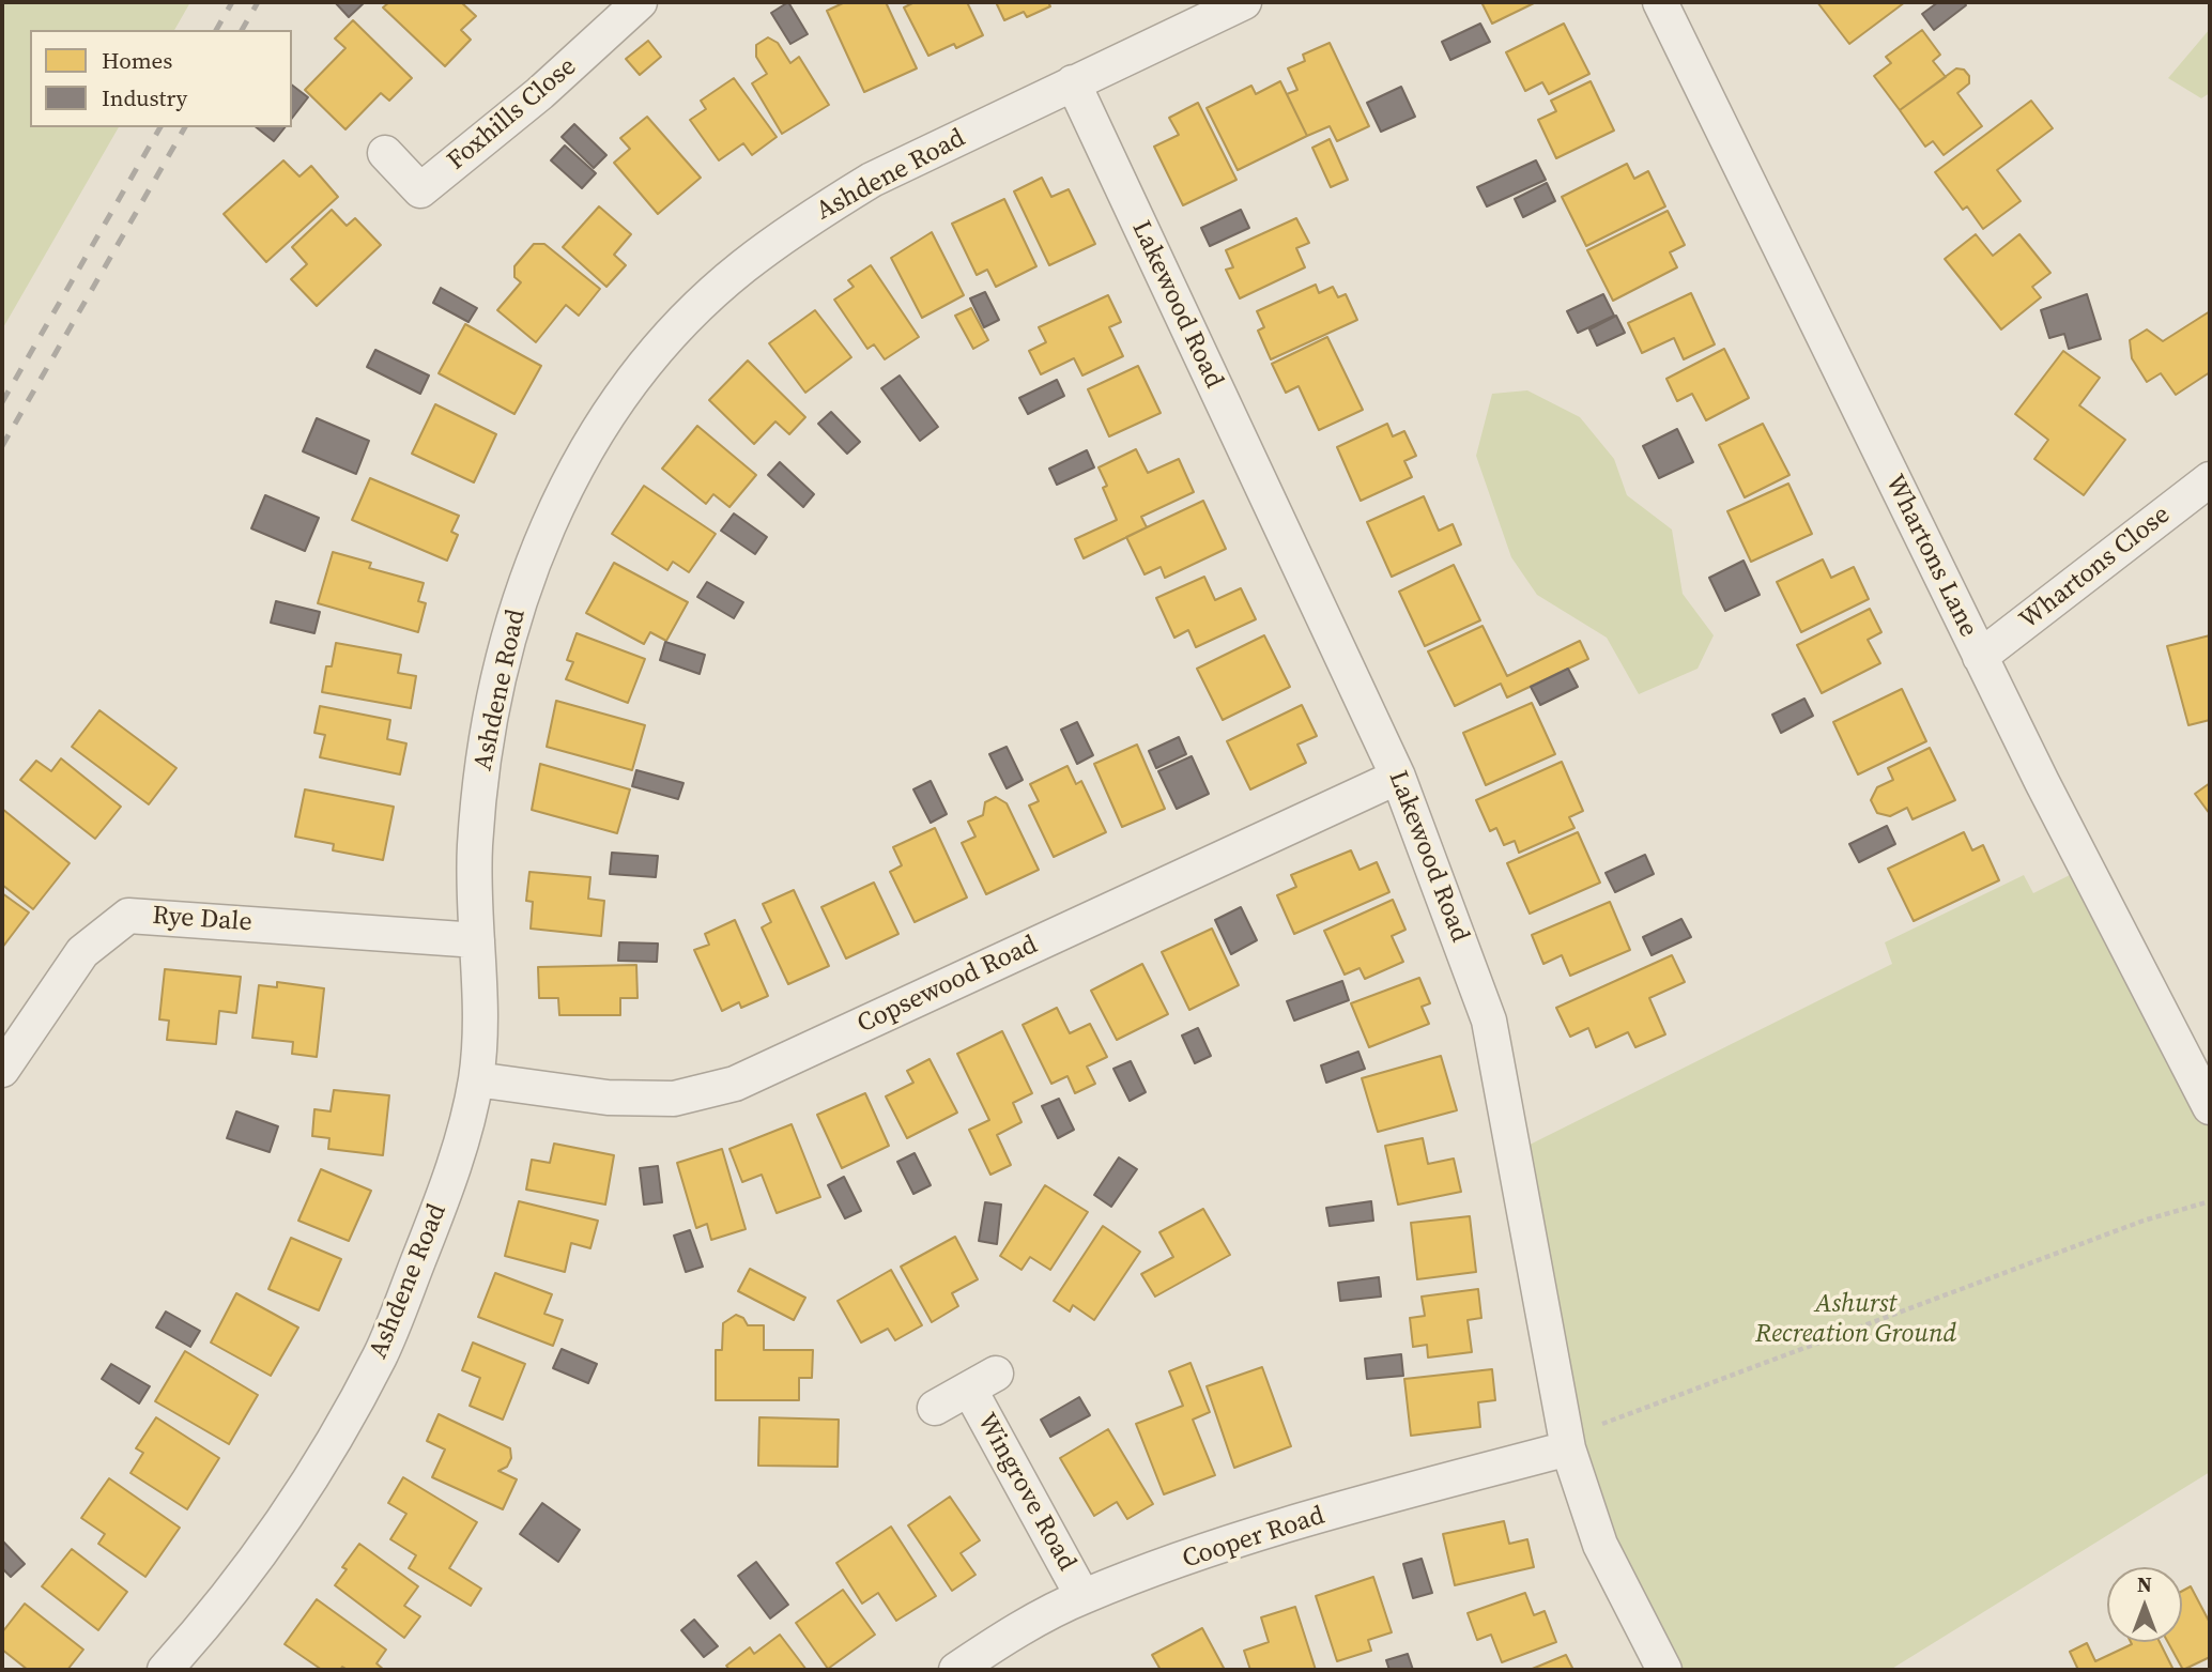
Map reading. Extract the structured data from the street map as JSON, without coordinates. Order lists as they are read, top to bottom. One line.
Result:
{"streets":{"street":["Foxhills Close","Ashdene Road","Lakewood Road","Whartons Lane","Whartons Close","Rye Dale","Copsewood Road","Wingrove Road","Cooper Road"]},"crossings":[["Ashdene Road","Lakewood Road"],["Ashdene Road","Rye Dale"],["Ashdene Road","Copsewood Road"],["Lakewood Road","Copsewood Road"],["Lakewood Road","Cooper Road"],["Whartons Lane","Whartons Close"],["Wingrove Road","Cooper Road"]],"parks":["Ashurst Recreation Ground"],"legend":["Homes","Industry"],"north":"top"}
